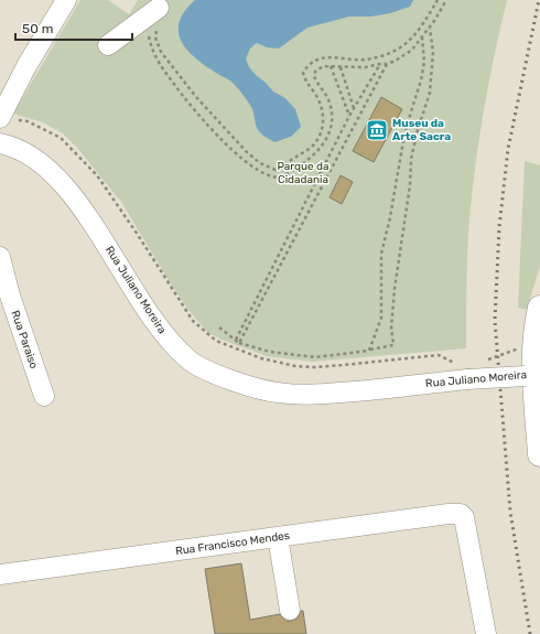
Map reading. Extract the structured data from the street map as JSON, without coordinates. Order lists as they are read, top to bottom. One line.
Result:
{"streets":{"street":["Rua Juliano Moreira","Rua Paraiso","Rua Francisco Mendes"]},"parks":["Parque da Cidadania"],"places":{"museum":["Museu da Arte Sacra"]},"scale_bar":"50 m"}
